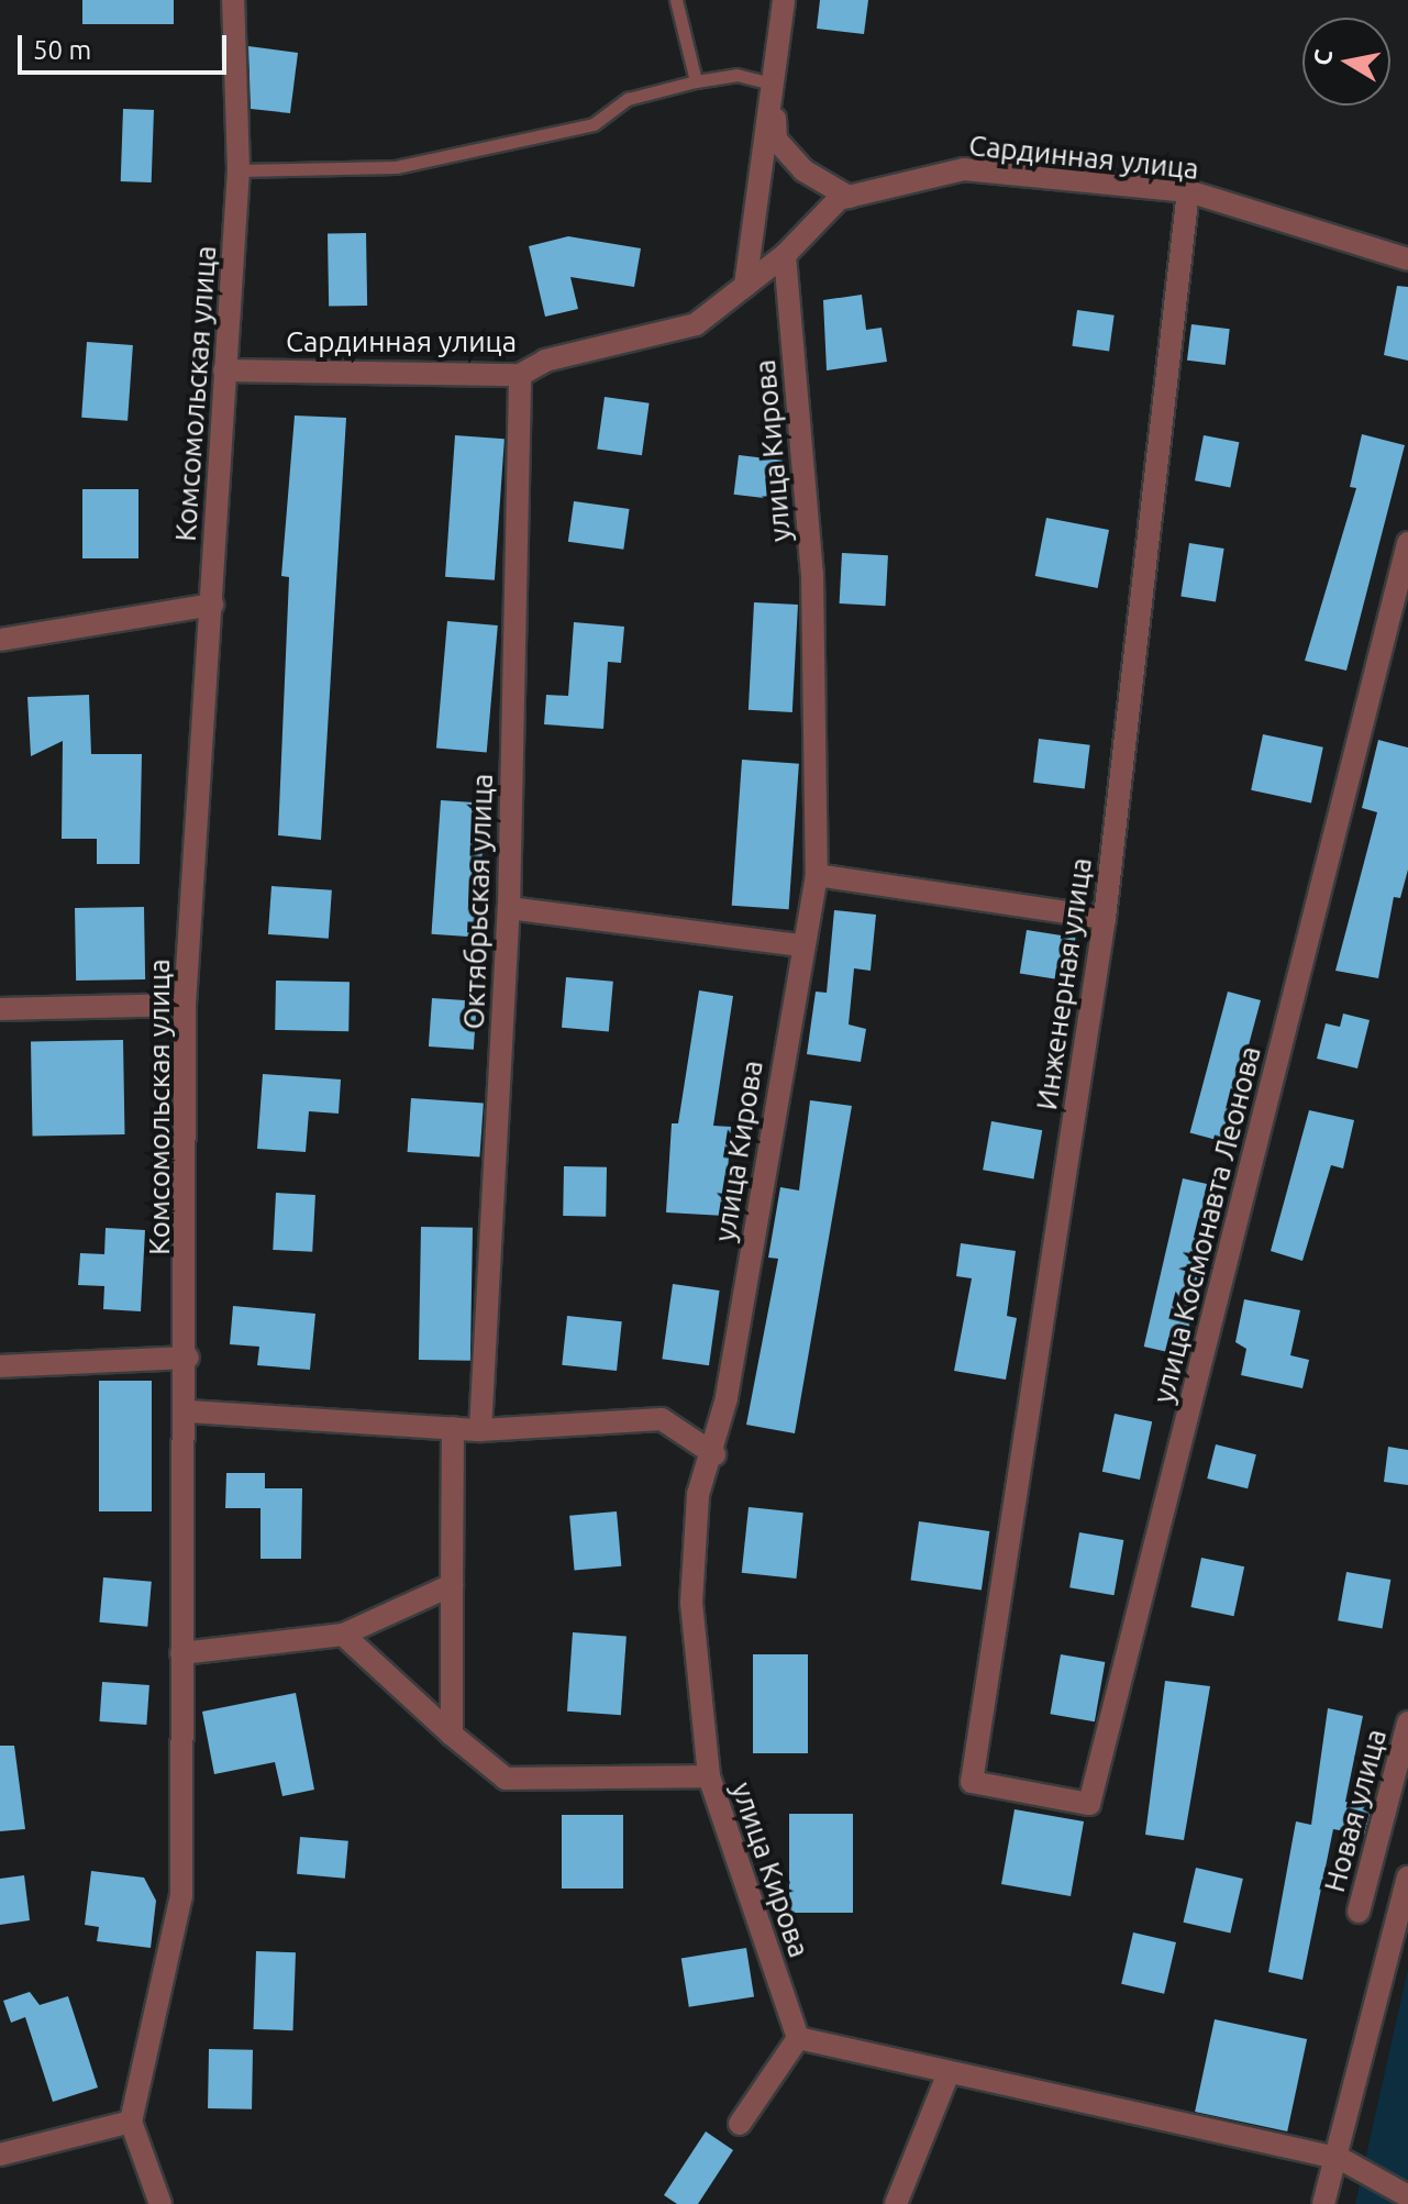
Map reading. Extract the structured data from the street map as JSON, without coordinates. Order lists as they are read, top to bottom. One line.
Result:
{"streets":{"street":["Сардинная улица","Комсомольская улица","улица Кирова","Октябрьская улица","Инженерная улица","улица Космонавта Леонова","Новая улица"]},"crossings":[["Сардинная улица","Комсомольская улица"],["Сардинная улица","улица Кирова"],["Сардинная улица","Октябрьская улица"],["Сардинная улица","Инженерная улица"],["Инженерная улица","улица Космонавта Леонова"]],"scale_bar":"50 m","north":"left"}
